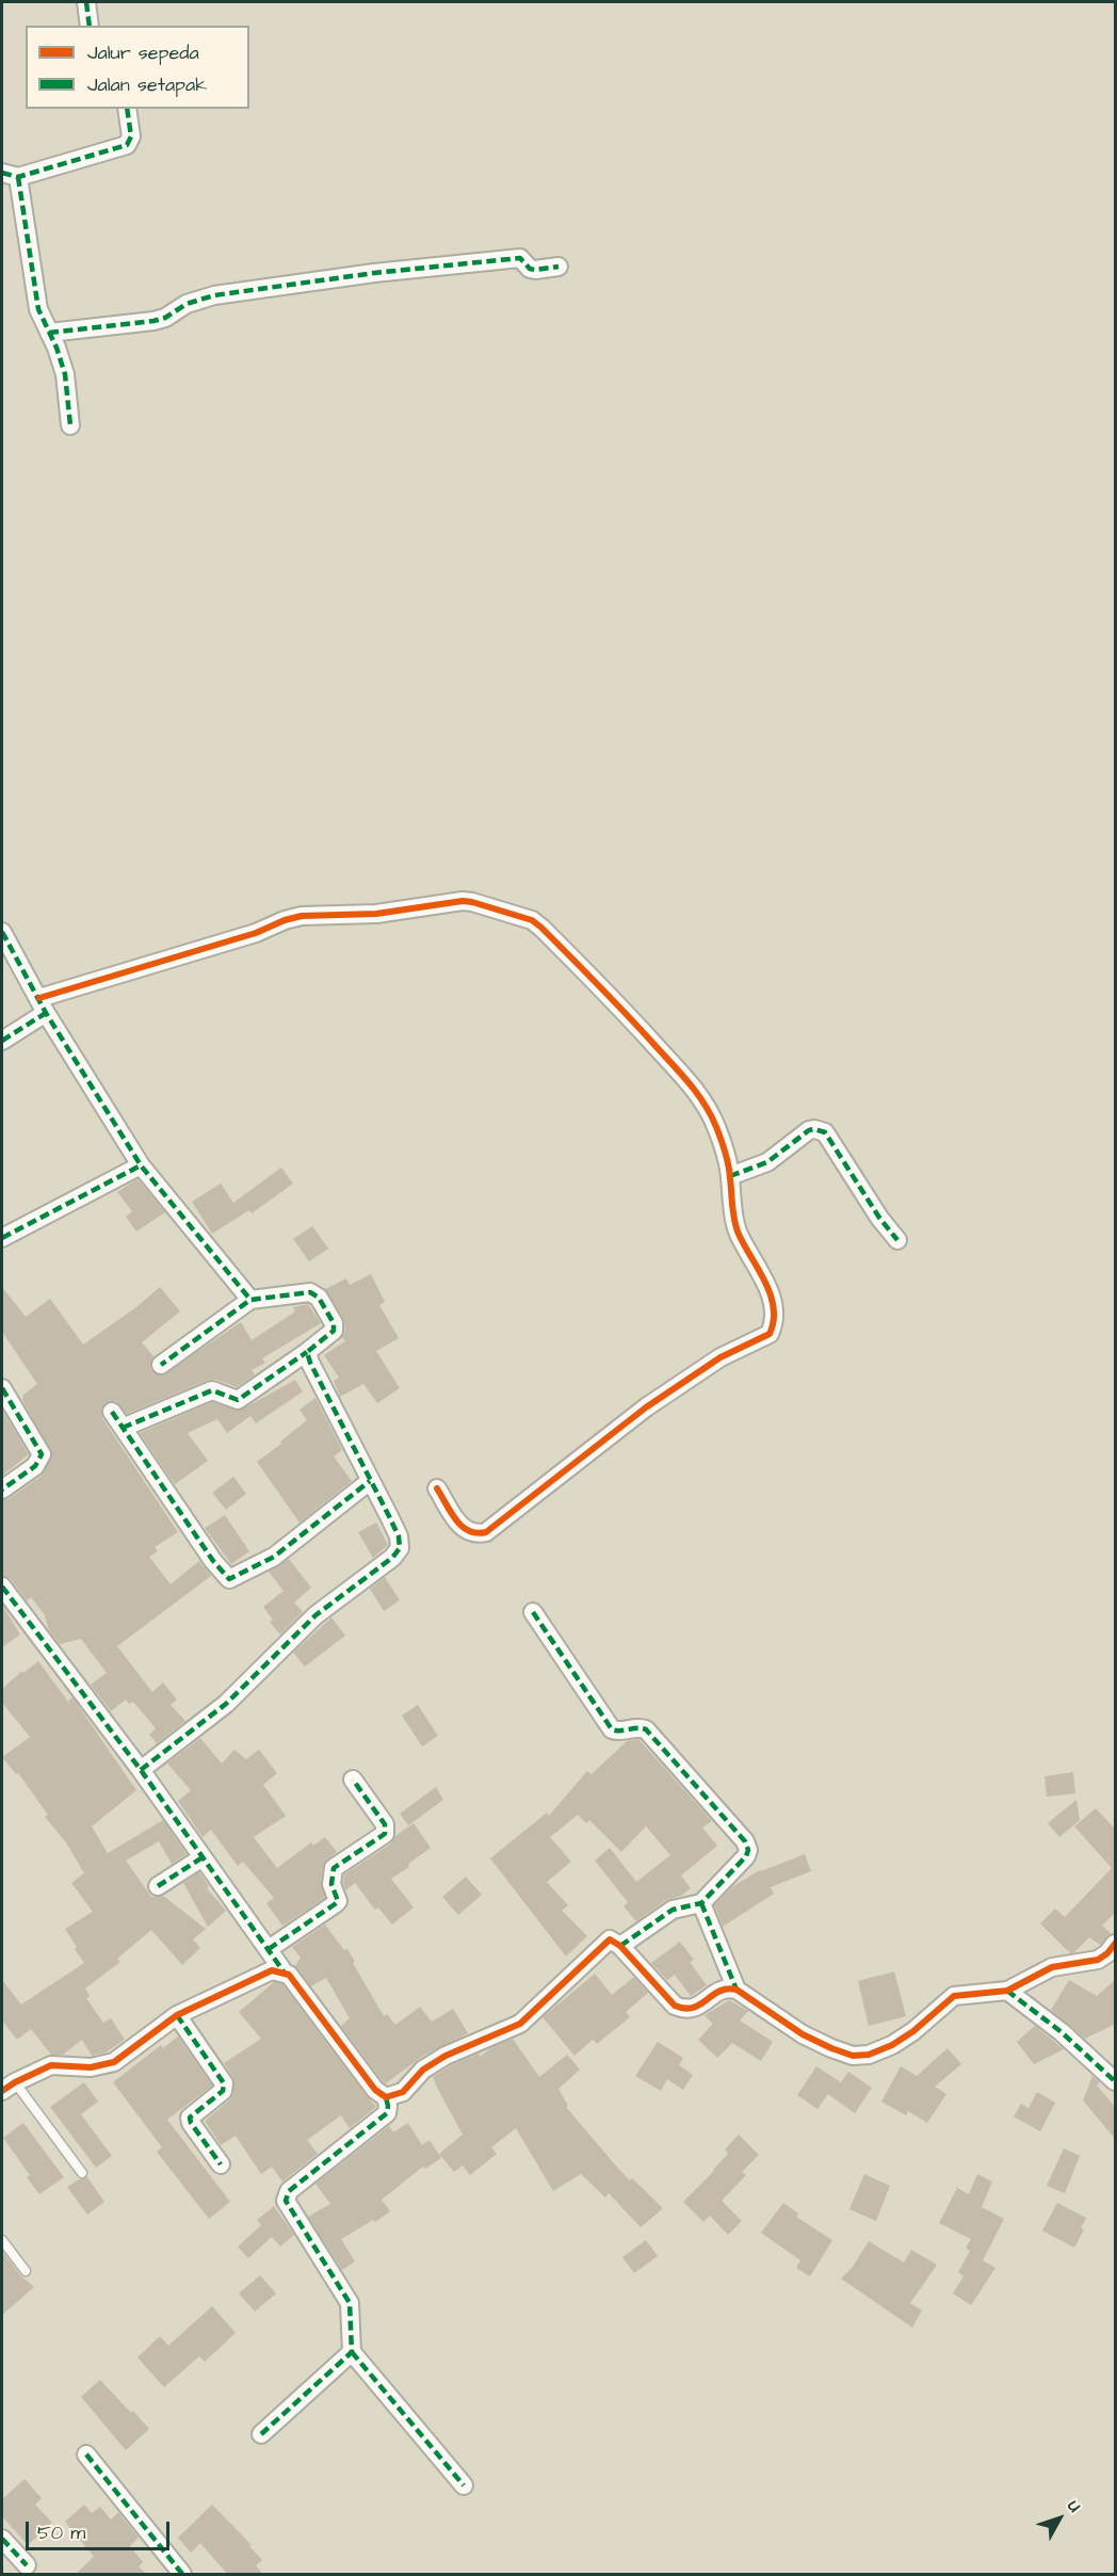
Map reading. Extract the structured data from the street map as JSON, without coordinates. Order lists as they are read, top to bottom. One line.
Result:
{"legend":["Jalur sepeda","Jalan setapak"],"scale_bar":"50 m","north":"top right"}
